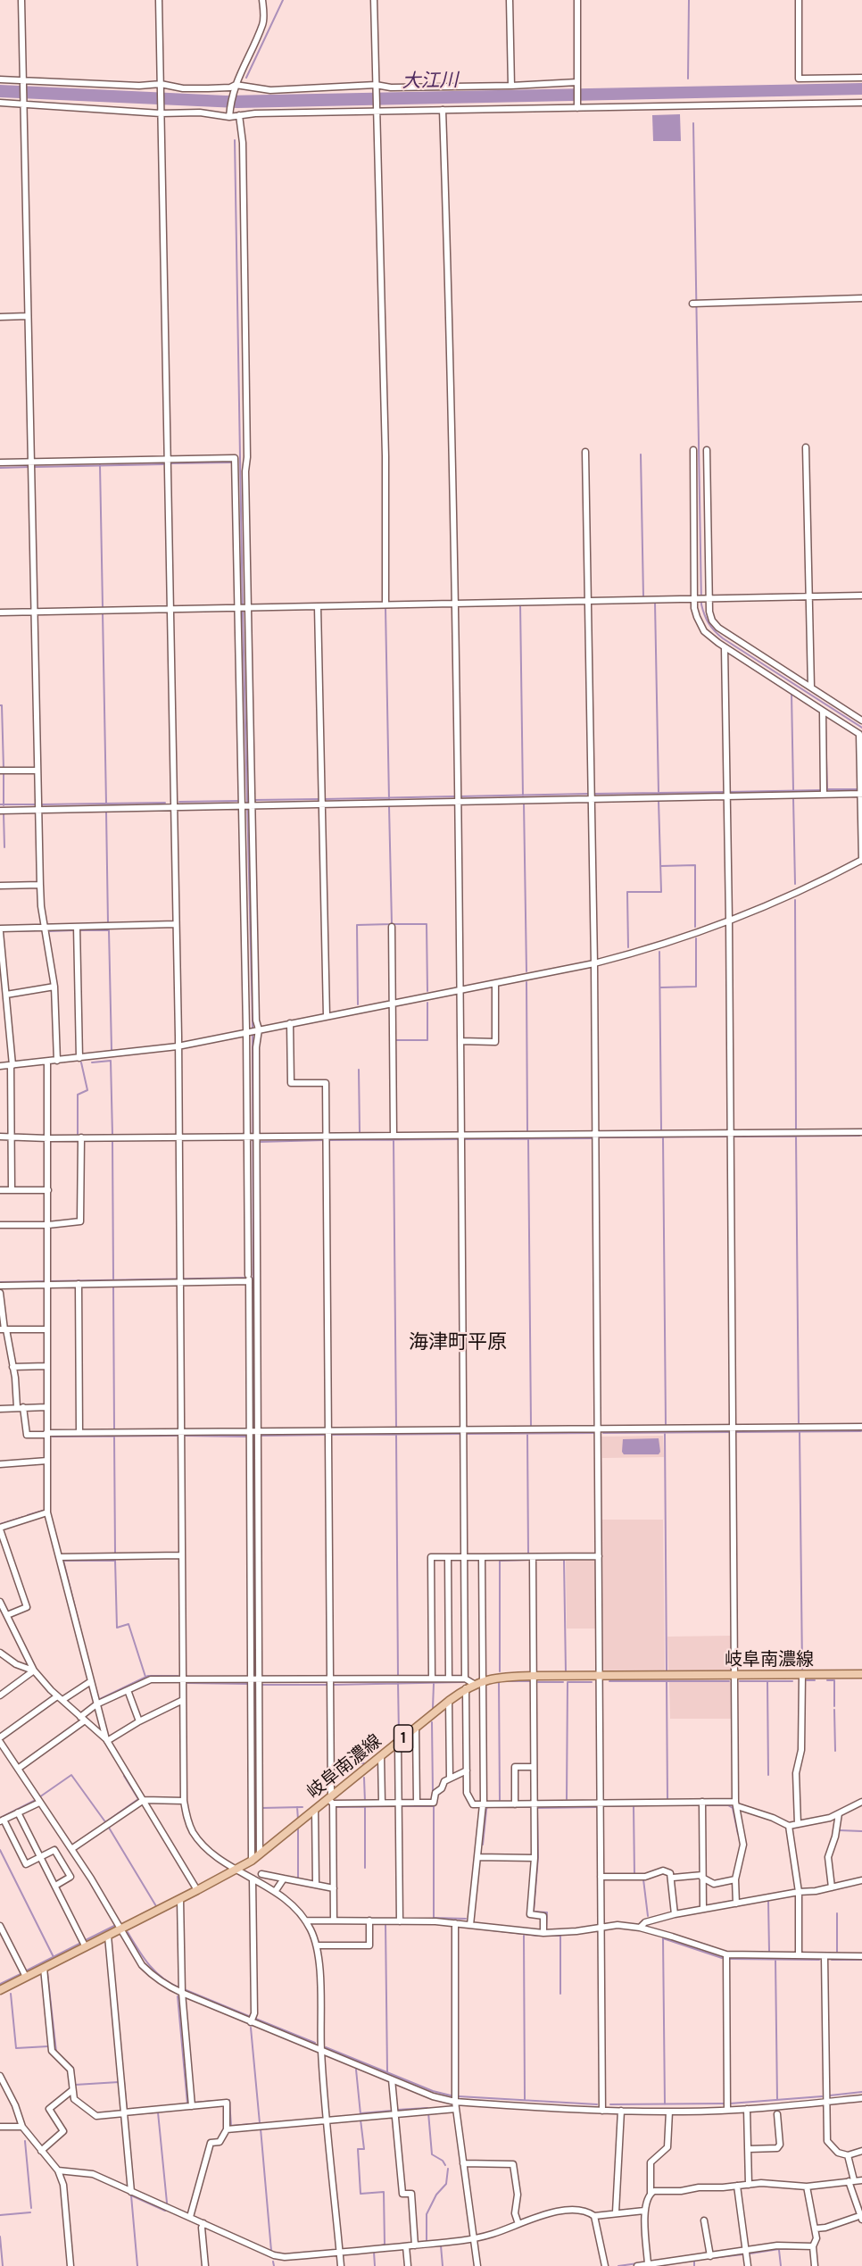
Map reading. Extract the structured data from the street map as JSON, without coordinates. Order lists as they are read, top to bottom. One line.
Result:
{"streets":{"main road":["岐阜南濃線","1"]},"districts":["海津町平原"],"water":["大江川"]}
